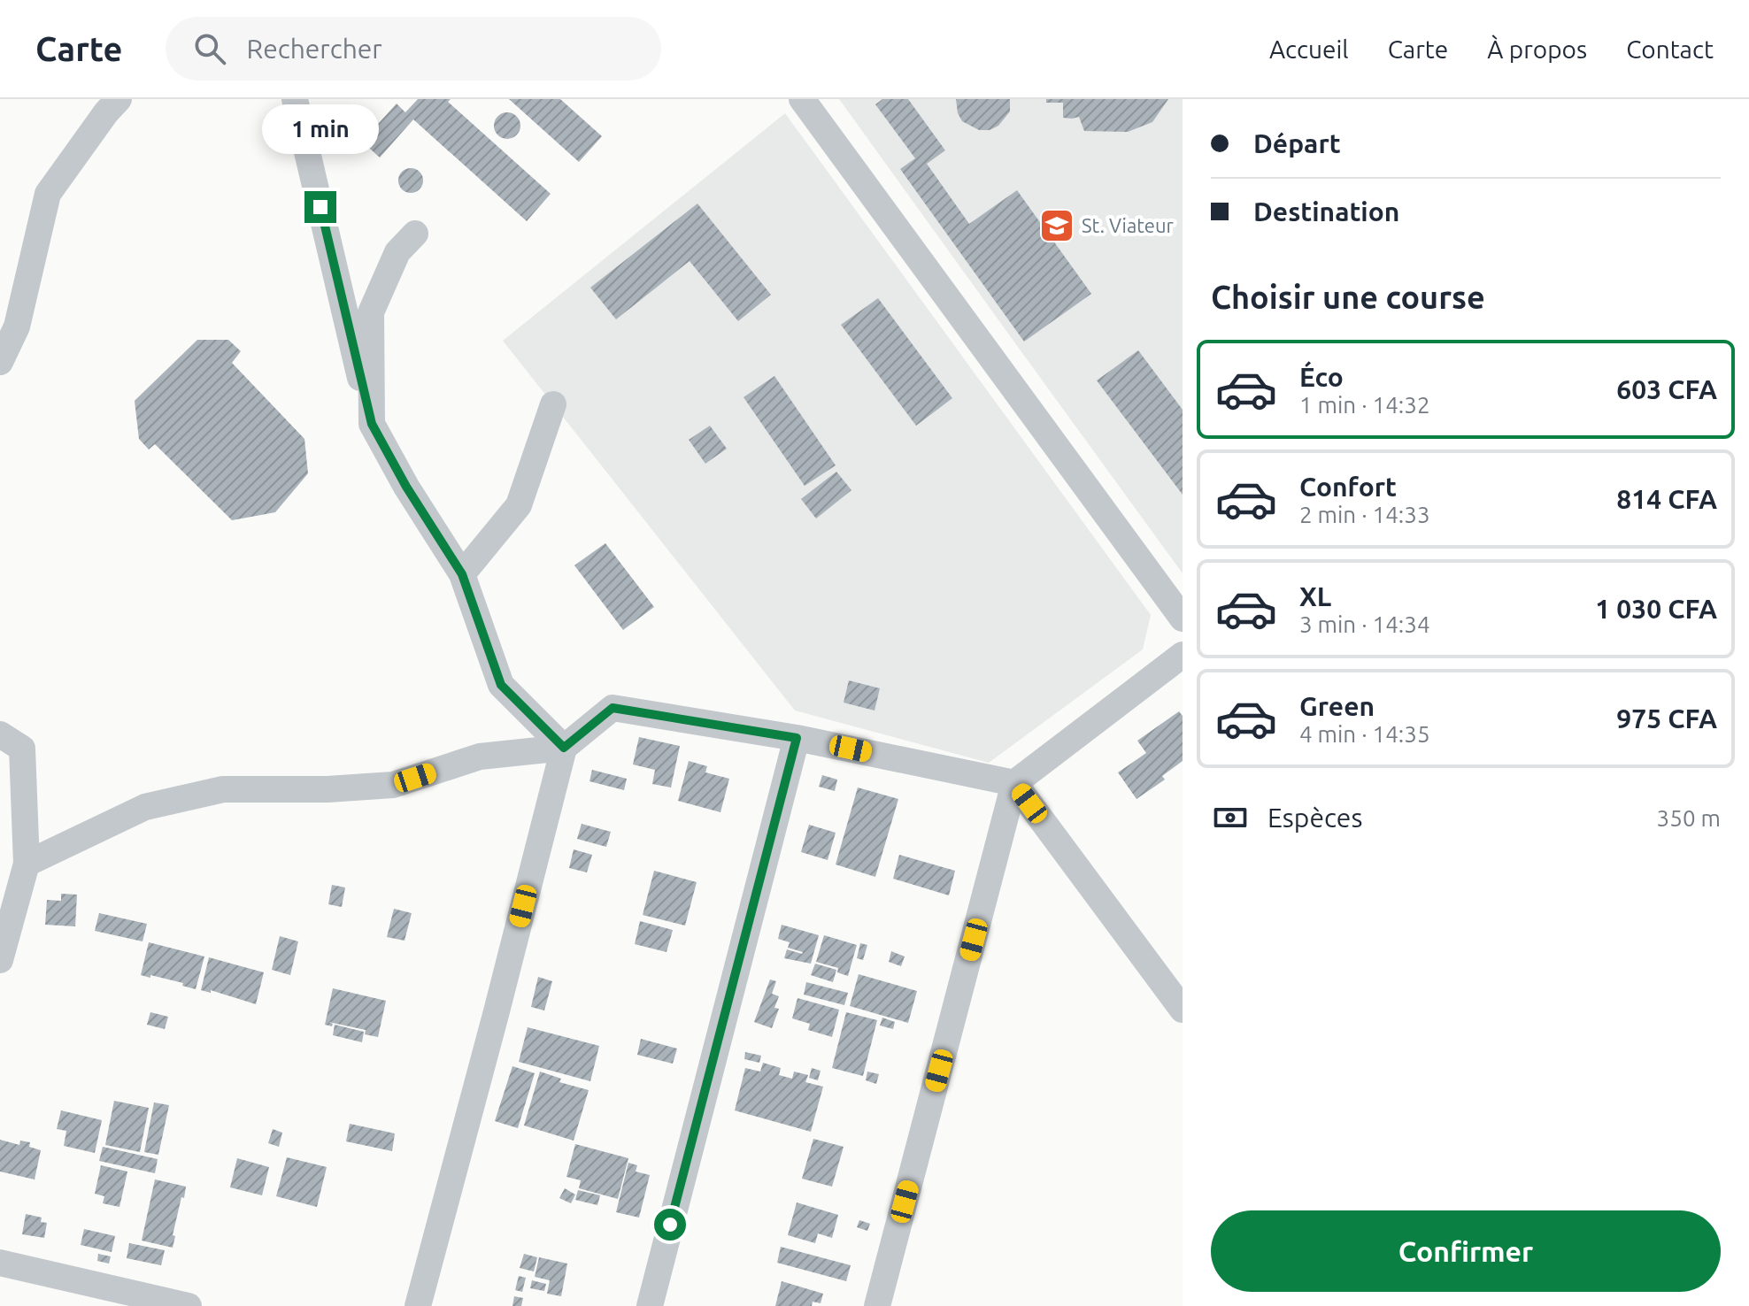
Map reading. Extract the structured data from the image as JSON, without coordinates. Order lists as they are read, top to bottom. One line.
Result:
{"places":{"school or university":["St. Viateur"]},"page":{"header":"Carte","search":"Rechercher","nav":["Accueil","Carte","À propos","Contact"],"banner":["Départ","Destination"],"bubble":"1 min","heading":"Choisir une course","list":[{"name":"Éco","note":"1 min · 14:32","value":"603 CFA"},{"name":"Confort","note":"2 min · 14:33","value":"814 CFA"},{"name":"XL","note":"3 min · 14:34","value":"1 030 CFA"},{"name":"Green","note":"4 min · 14:35","value":"975 CFA"}],"pay":["Espèces","350 m"],"buttons":"Confirmer"}}
